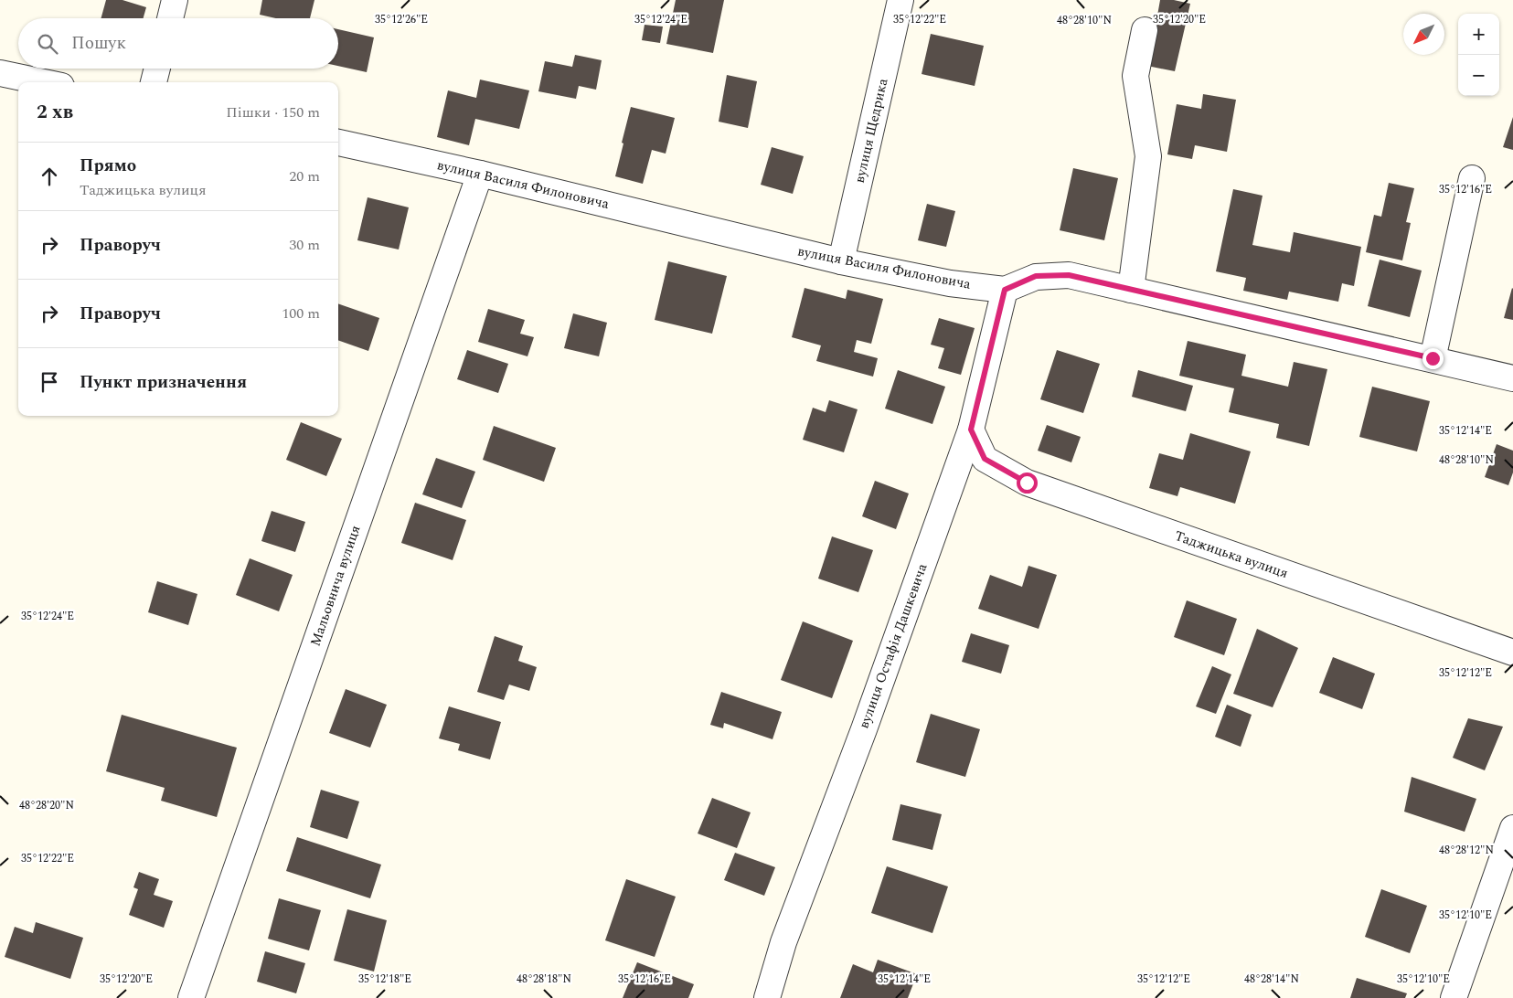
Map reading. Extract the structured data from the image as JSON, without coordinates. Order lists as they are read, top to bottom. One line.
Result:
{"streets":{"street":["вулиця Щедрика","вулиця Василя Филоновича","Таджицька вулиця","Мальовнича вулиця","вулиця Остафія Дашкевича"]},"crossings":[["вулиця Щедрика","вулиця Василя Филоновича"],["вулиця Василя Филоновича","Мальовнича вулиця"],["вулиця Василя Филоновича","вулиця Остафія Дашкевича"],["Таджицька вулиця","вулиця Остафія Дашкевича"]],"north":"bottom left","page":{"map_buttons":["+","−"],"search":"Пошук","heading":["2 хв","Пішки · 150 m"],"list":[["Прямо","Таджицька вулиця","20 m"],["Праворуч","30 m"],["Праворуч","100 m"],"Пункт призначення"]},"coordinates":["35°12'26\"E","35°12'24\"E","35°12'22\"E","35°12'20\"E","48°28'10\"N","35°12'16\"E","35°12'14\"E","35°12'12\"E","48°28'20\"N","48°28'12\"N","35°12'10\"E","48°28'18\"N","48°28'14\"N","35°12'18\"E"]}
